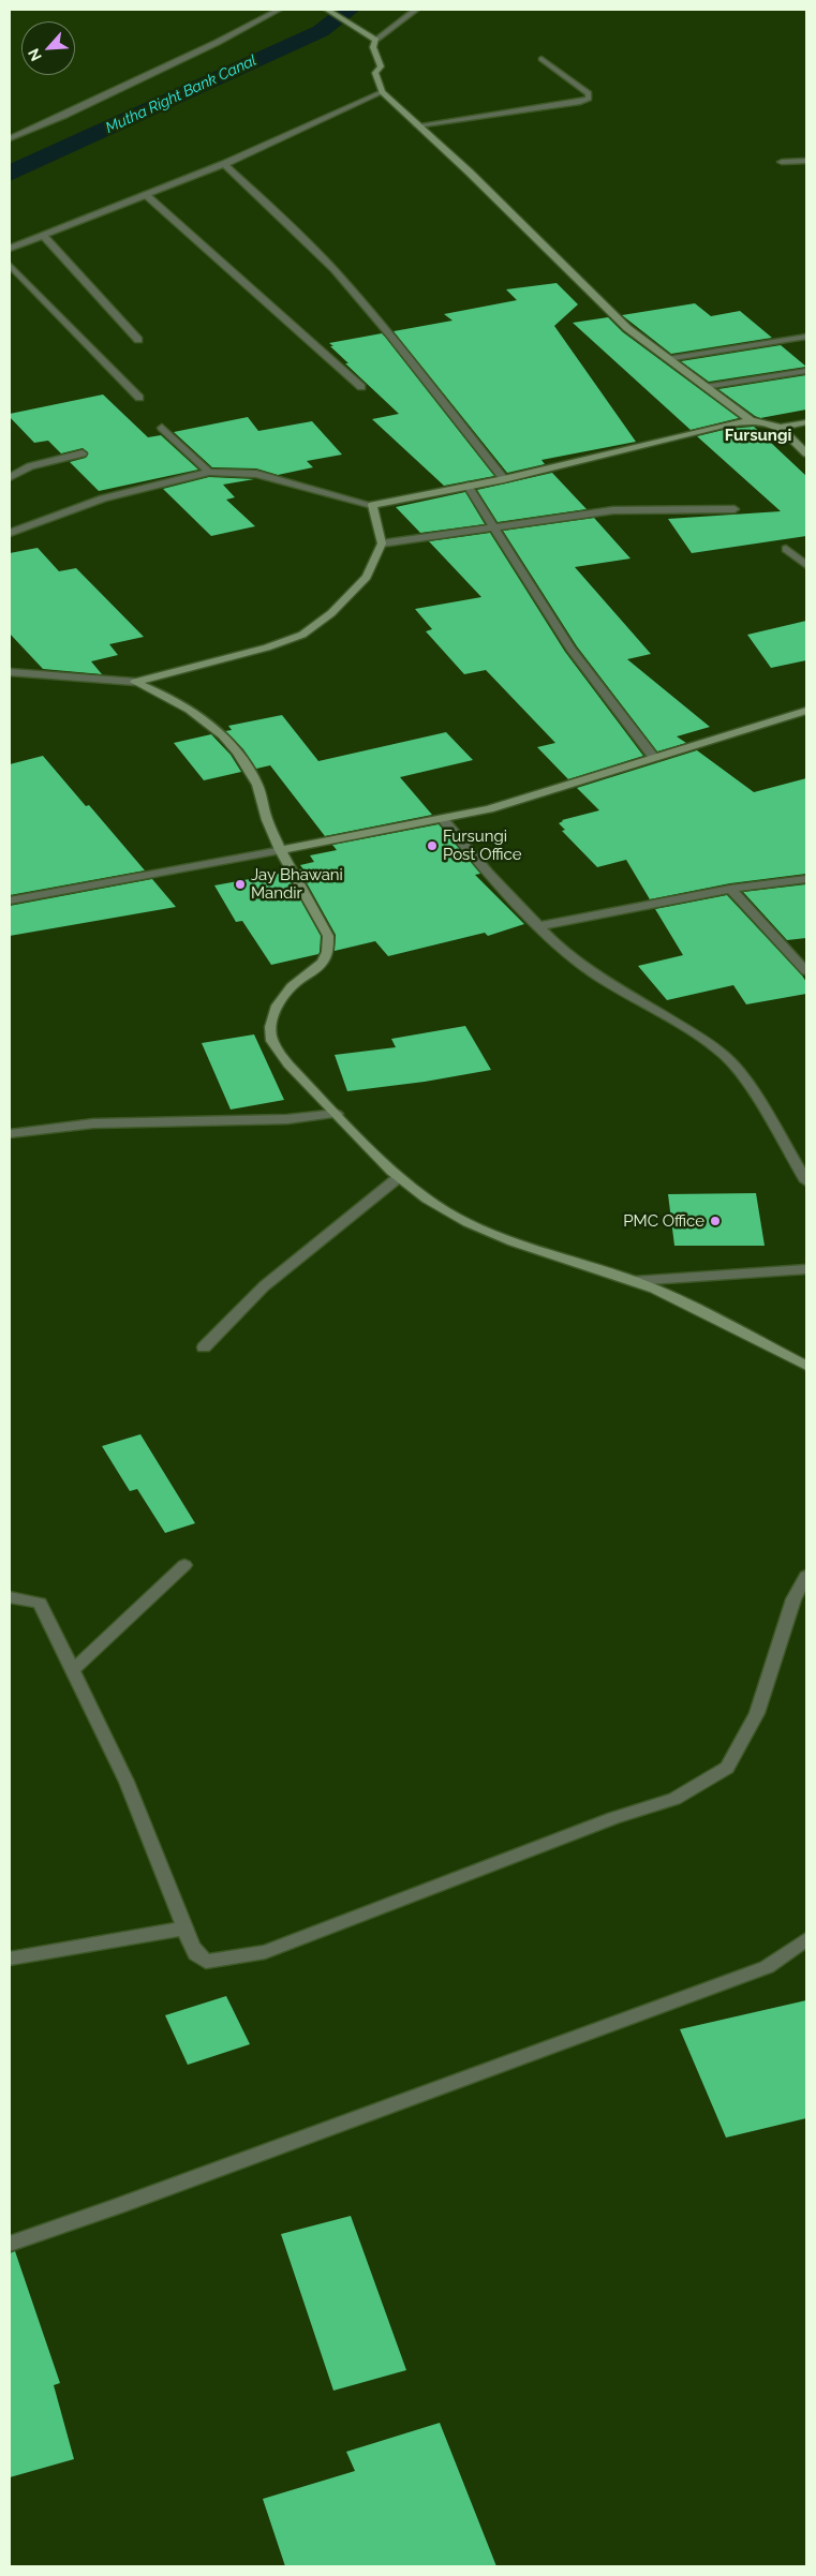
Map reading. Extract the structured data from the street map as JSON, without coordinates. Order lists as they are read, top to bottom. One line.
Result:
{"districts":["Fursungi"],"water":["Mutha Right Bank Canal"],"places":["Fursungi Post Office","Jay Bhawani Mandir","PMC Office"],"north":"bottom left"}
